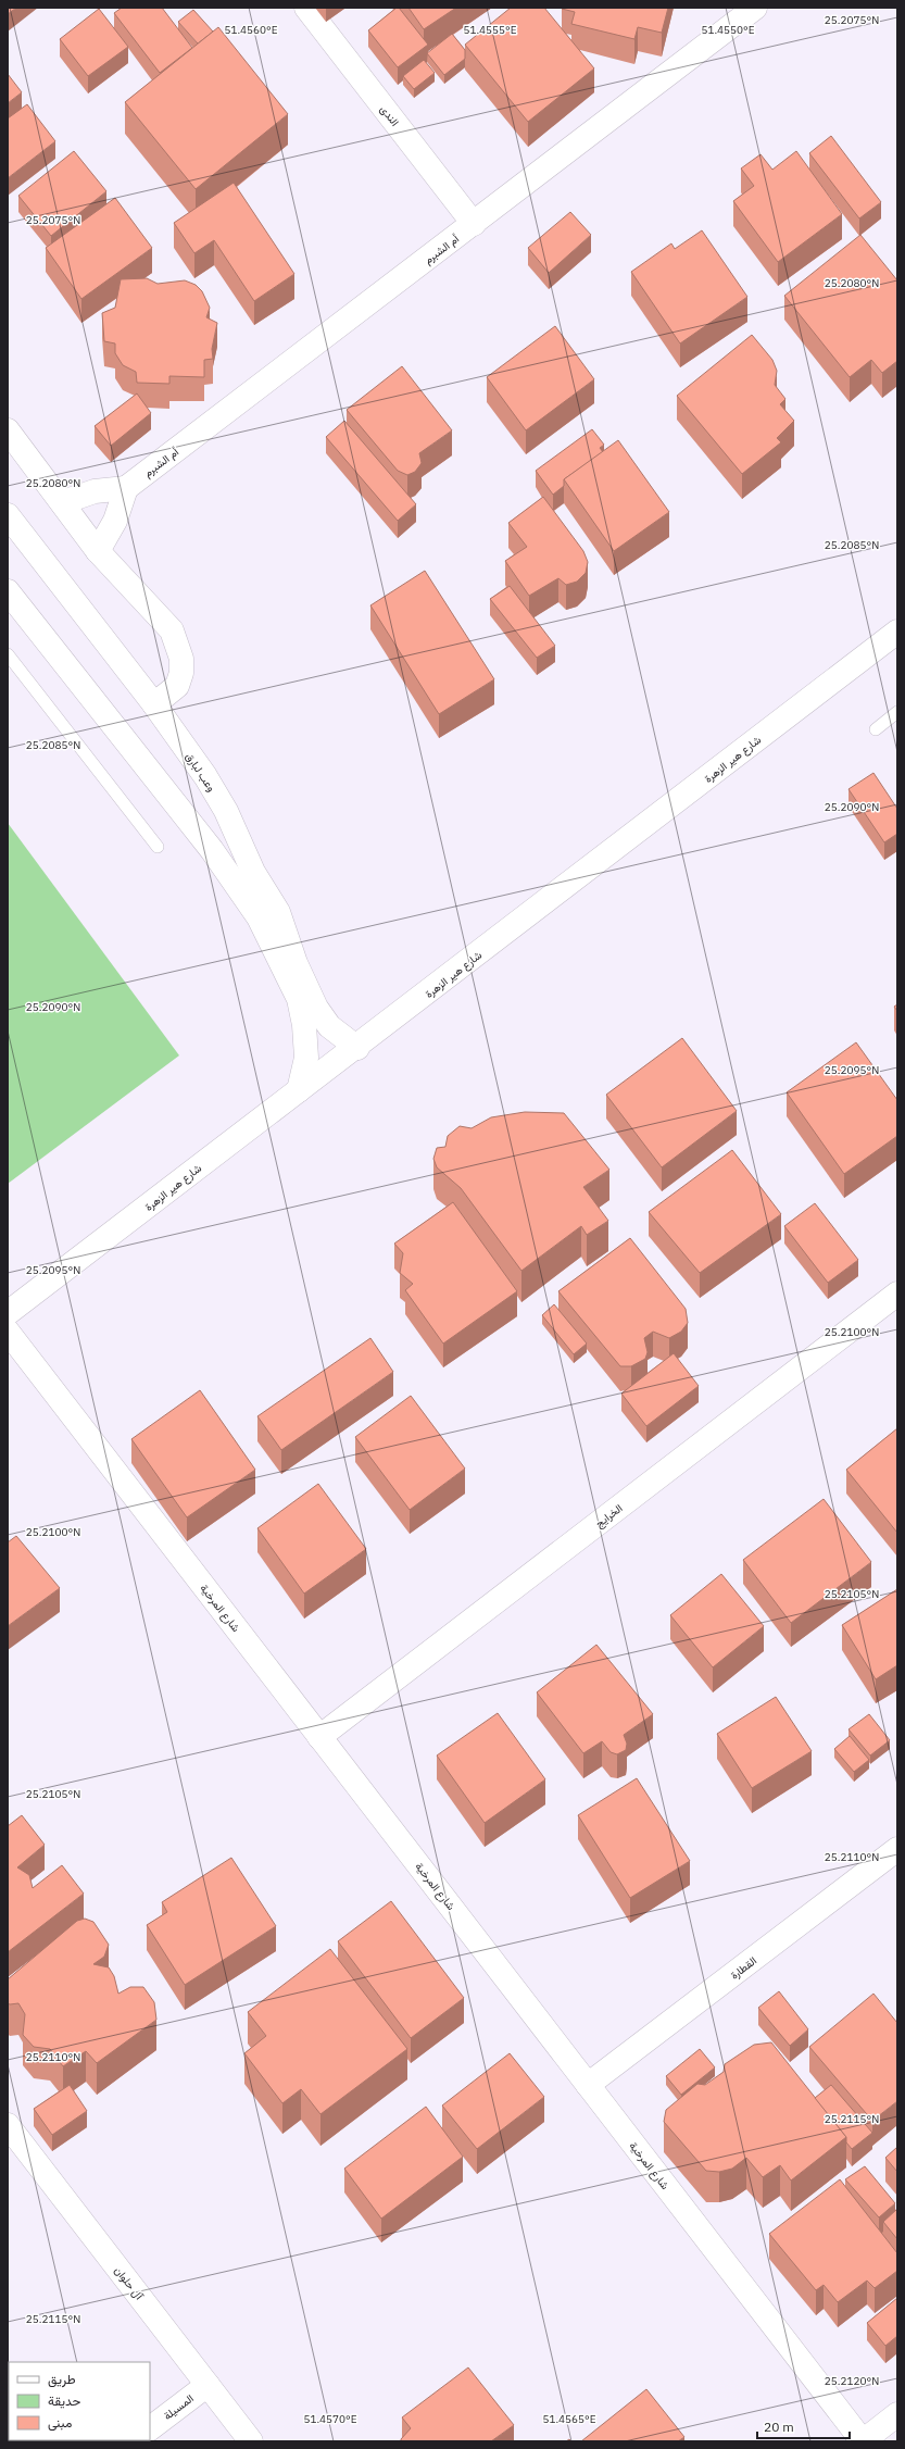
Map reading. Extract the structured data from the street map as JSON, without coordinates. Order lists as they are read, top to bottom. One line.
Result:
{"streets":{"street":["الندى","أم الشبرم","شارع هير الزهرة","وعب لبارق","الخرايج","شارع المرخية","القطارة","آل حلوان","المسيلة"]},"crossings":[["الندى","أم الشبرم"],["شارع هير الزهرة","وعب لبارق"],["الخرايج","شارع المرخية"],["شارع المرخية","القطارة"],["آل حلوان","المسيلة"]],"legend":["طريق","حديقة","مبنى"],"scale_bar":"20 m","coordinates":["25.2075°N","51.4560°E","51.4555°E","51.4550°E","25.2080°N","25.2085°N","25.2090°N","25.2095°N","25.2100°N","25.2105°N","25.2110°N","25.2115°N","25.2120°N","51.4570°E","51.4565°E"]}
